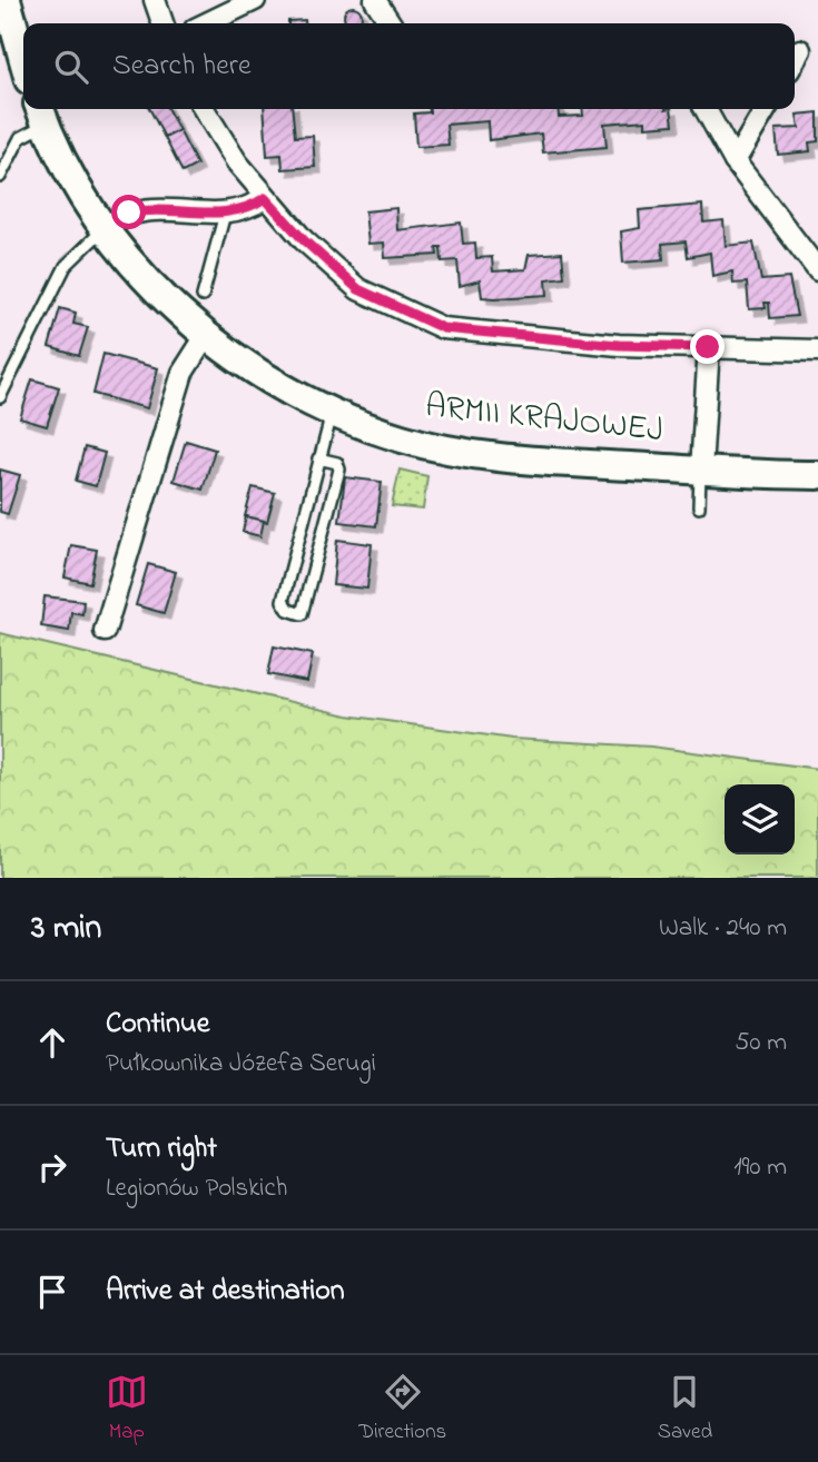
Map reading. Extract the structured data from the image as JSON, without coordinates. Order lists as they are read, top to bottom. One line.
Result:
{"streets":{"main road":["ARMII KRAJOWEJ"]},"page":{"search":"Search here","heading":["3 min","Walk · 240 m"],"list":[["Continue","Pułkownika Józefa Serugi","50 m"],["Turn right","Legionów Polskich","190 m"],"Arrive at destination"],"nav":["Map","Directions","Saved"]}}
